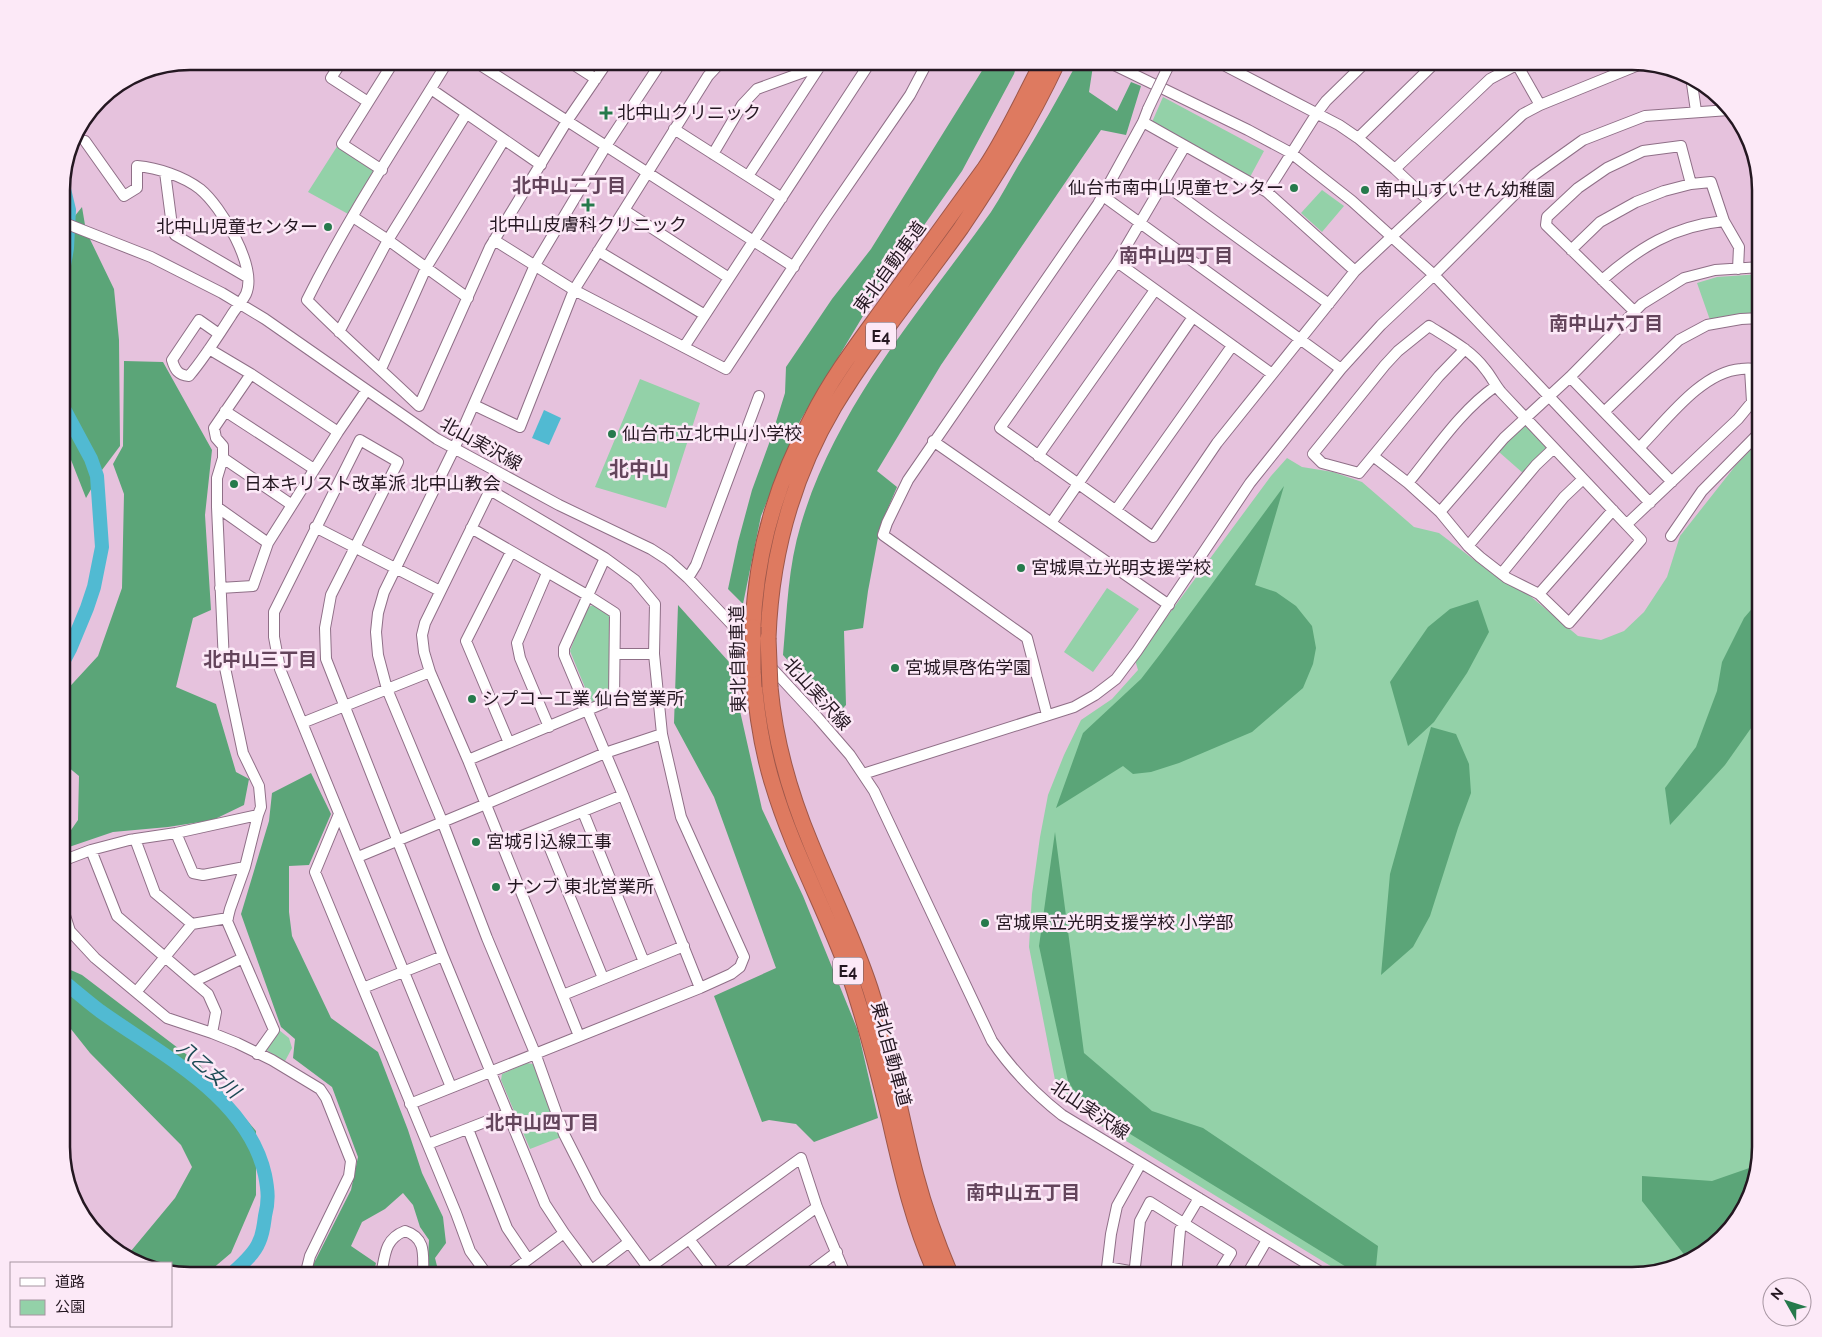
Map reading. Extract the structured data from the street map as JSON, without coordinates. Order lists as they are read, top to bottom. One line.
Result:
{"streets":{"highway":["東北自動車道","E4"],"street":["北山実沢線"]},"districts":["北中山二丁目","南中山四丁目","南中山六丁目","北中山","北中山三丁目","北中山四丁目","南中山五丁目"],"water":["八乙女川"],"places":{"health":["北中山クリニック","北中山皮膚科クリニック"],"other":["仙台市南中山児童センター","南中山すいせん幼稚園","北中山児童センター","仙台市立北中山小学校","日本キリスト改革派 北中山教会","宮城県立光明支援学校","宮城県啓佑学園","シプコー工業 仙台営業所","宮城引込線工事","ナンブ 東北営業所","宮城県立光明支援学校 小学部"]},"legend":["道路","公園"],"north":"top left"}
